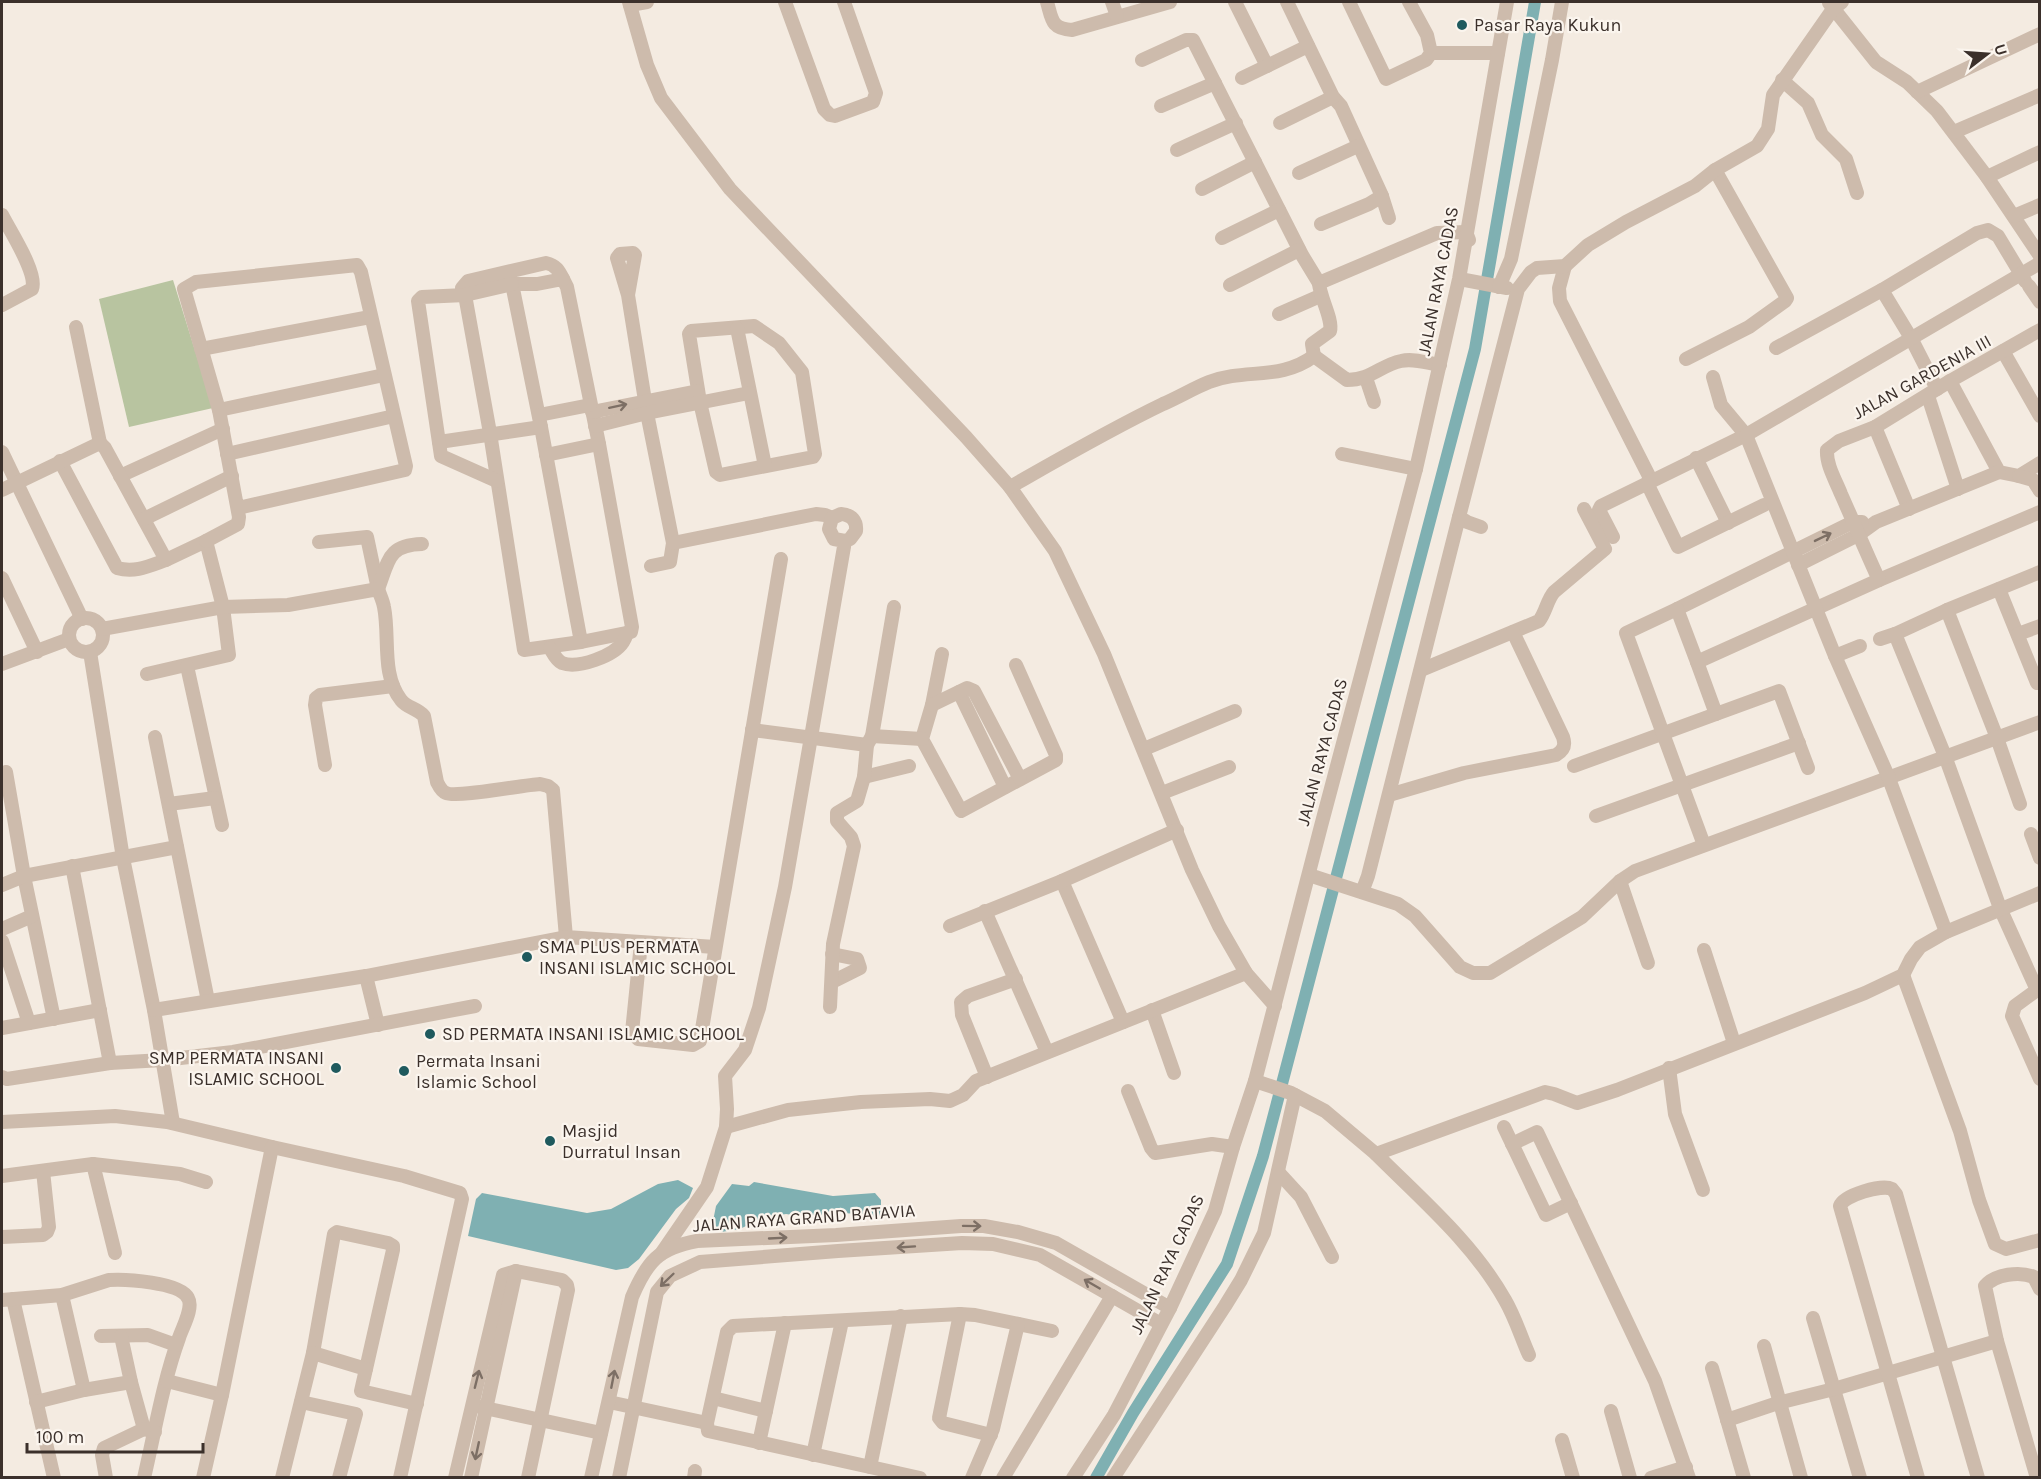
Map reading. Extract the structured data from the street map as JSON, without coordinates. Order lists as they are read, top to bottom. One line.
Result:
{"streets":{"street":["JALAN RAYA CADAS","JALAN GARDENIA III","JALAN RAYA GRAND BATAVIA"]},"crossings":[["JALAN RAYA CADAS","JALAN RAYA GRAND BATAVIA"]],"places":["Pasar Raya Kukun","SMA PLUS PERMATA INSANI ISLAMIC SCHOOL","SD PERMATA INSANI ISLAMIC SCHOOL","SMP PERMATA INSANI ISLAMIC SCHOOL","Permata Insani Islamic School","Masjid Durratul Insan"],"scale_bar":"100 m","north":"right"}
